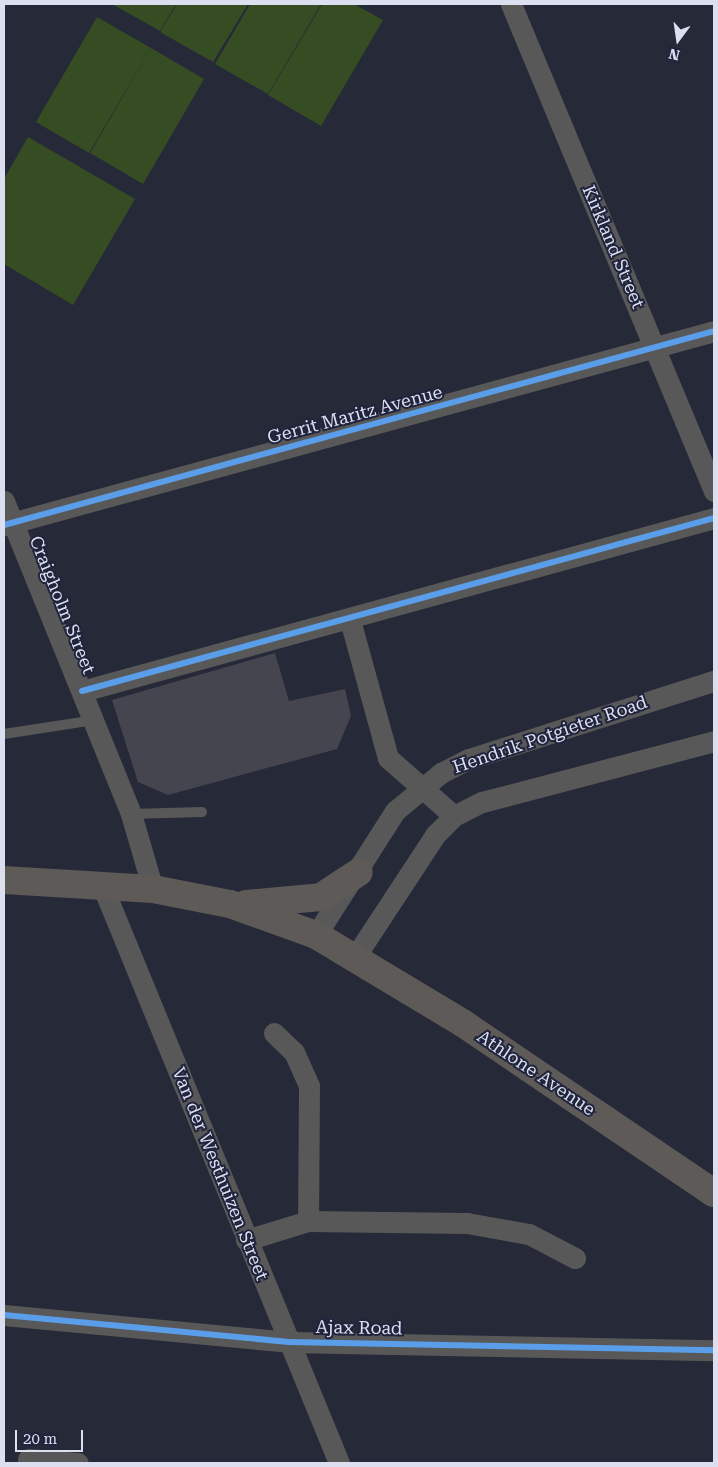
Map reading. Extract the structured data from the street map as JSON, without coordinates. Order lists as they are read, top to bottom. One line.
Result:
{"streets":{"main road":["Athlone Avenue"],"street":["Kirkland Street","Gerrit Maritz Avenue","Craigholm Street","Hendrik Potgieter Road","Van der Westhuizen Street","Ajax Road"]},"crossings":[["Kirkland Street","Gerrit Maritz Avenue"],["Gerrit Maritz Avenue","Craigholm Street"],["Van der Westhuizen Street","Ajax Road"]],"scale_bar":"20 m","north":"bottom"}
